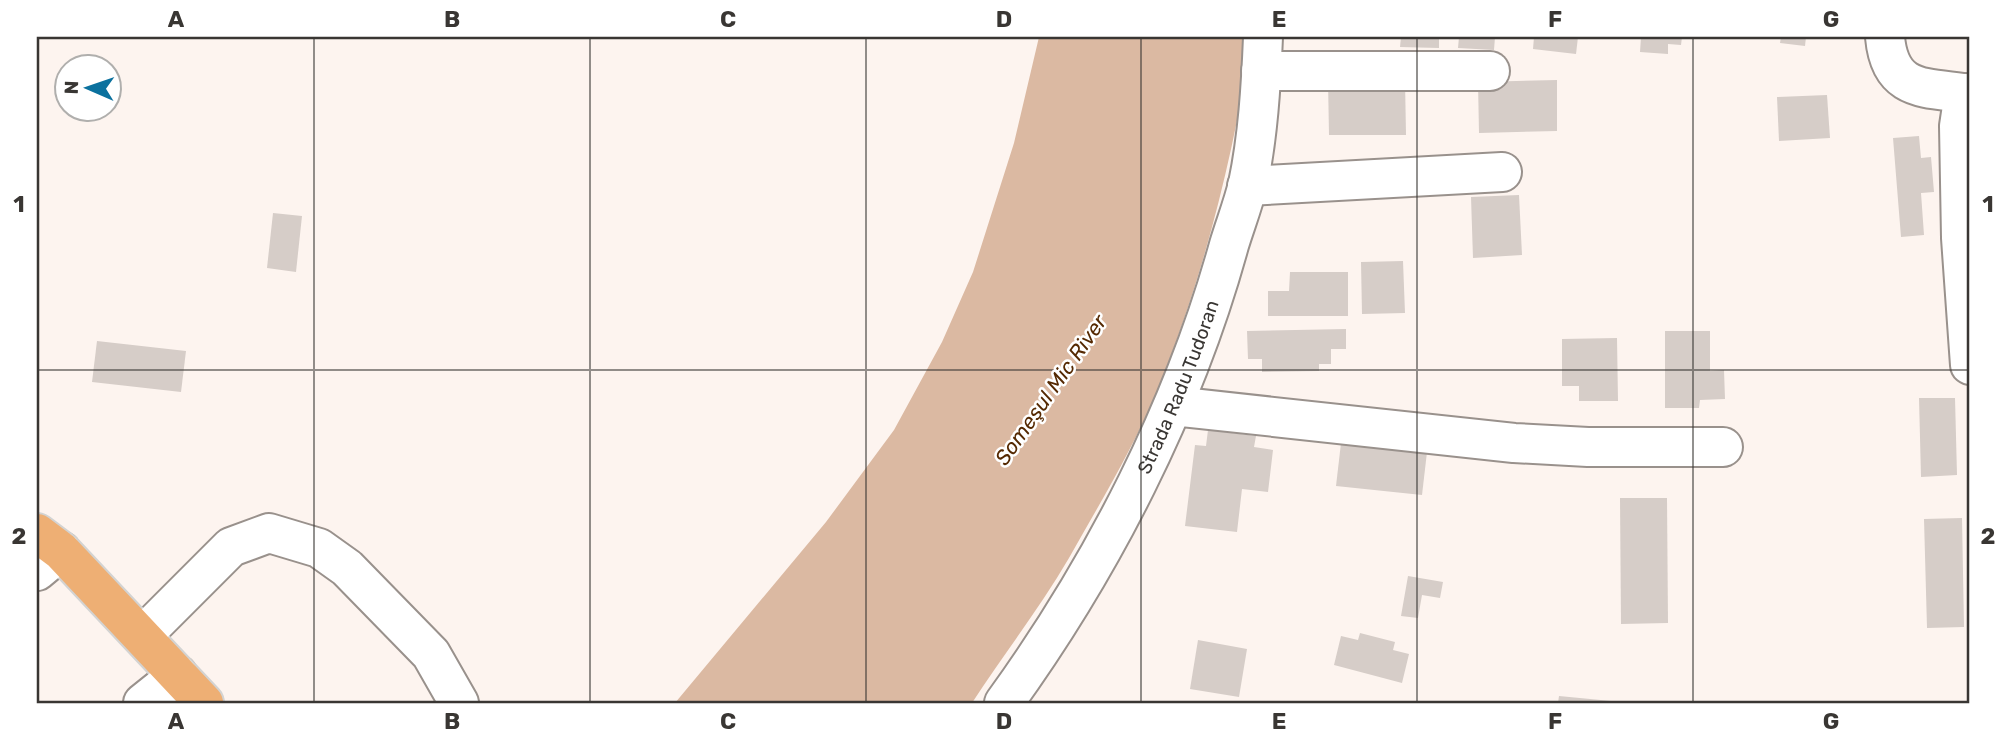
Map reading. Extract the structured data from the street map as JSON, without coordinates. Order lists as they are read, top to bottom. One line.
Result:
{"streets":{"street":["Strada Radu Tudoran"]},"water":["Someşul Mic River"],"north":"left","grid":{"columns":["A","B","C","D","E","F","G"],"rows":["1","2"]}}
